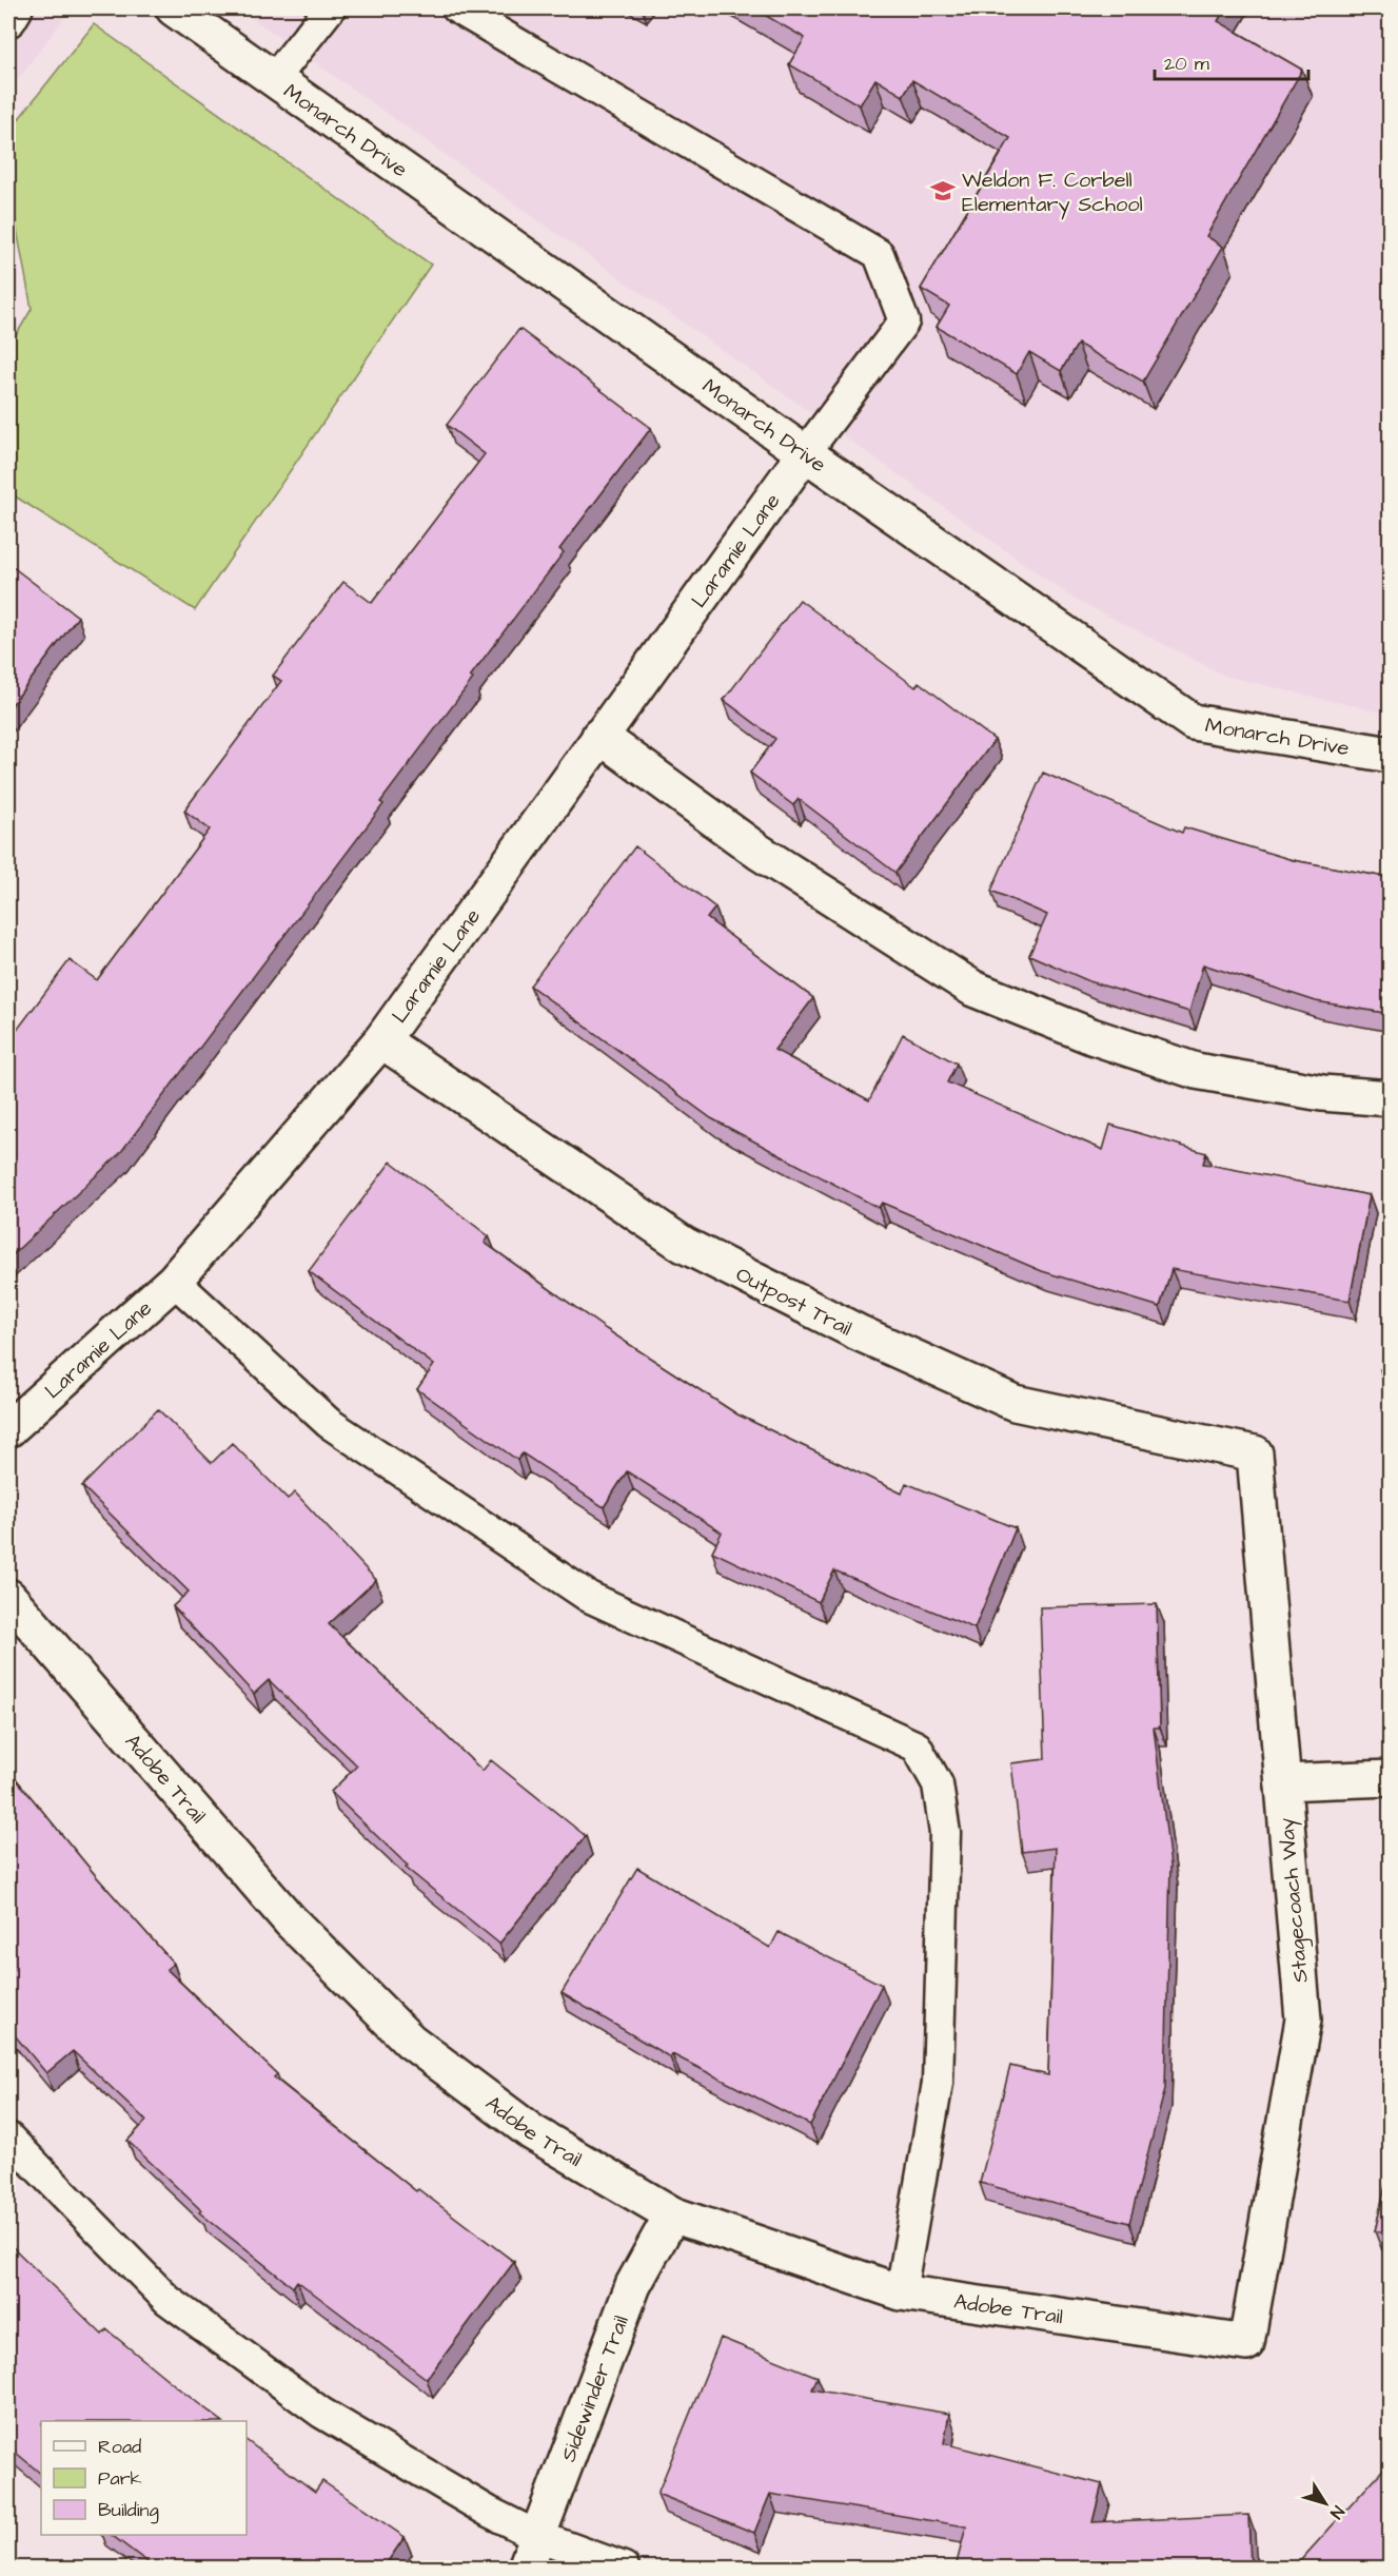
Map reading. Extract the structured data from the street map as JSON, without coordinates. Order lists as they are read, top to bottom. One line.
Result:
{"streets":{"street":["Monarch Drive","Laramie Lane","Outpost Trail","Adobe Trail","Stagecoach Way","Sidewinder Trail"]},"crossings":[["Monarch Drive","Laramie Lane"],["Laramie Lane","Outpost Trail"],["Outpost Trail","Stagecoach Way"],["Adobe Trail","Stagecoach Way"],["Adobe Trail","Sidewinder Trail"]],"places":{"school or university":["Weldon F. Corbell Elementary School"]},"legend":["Road","Park","Building"],"scale_bar":"20 m","north":"bottom right"}
